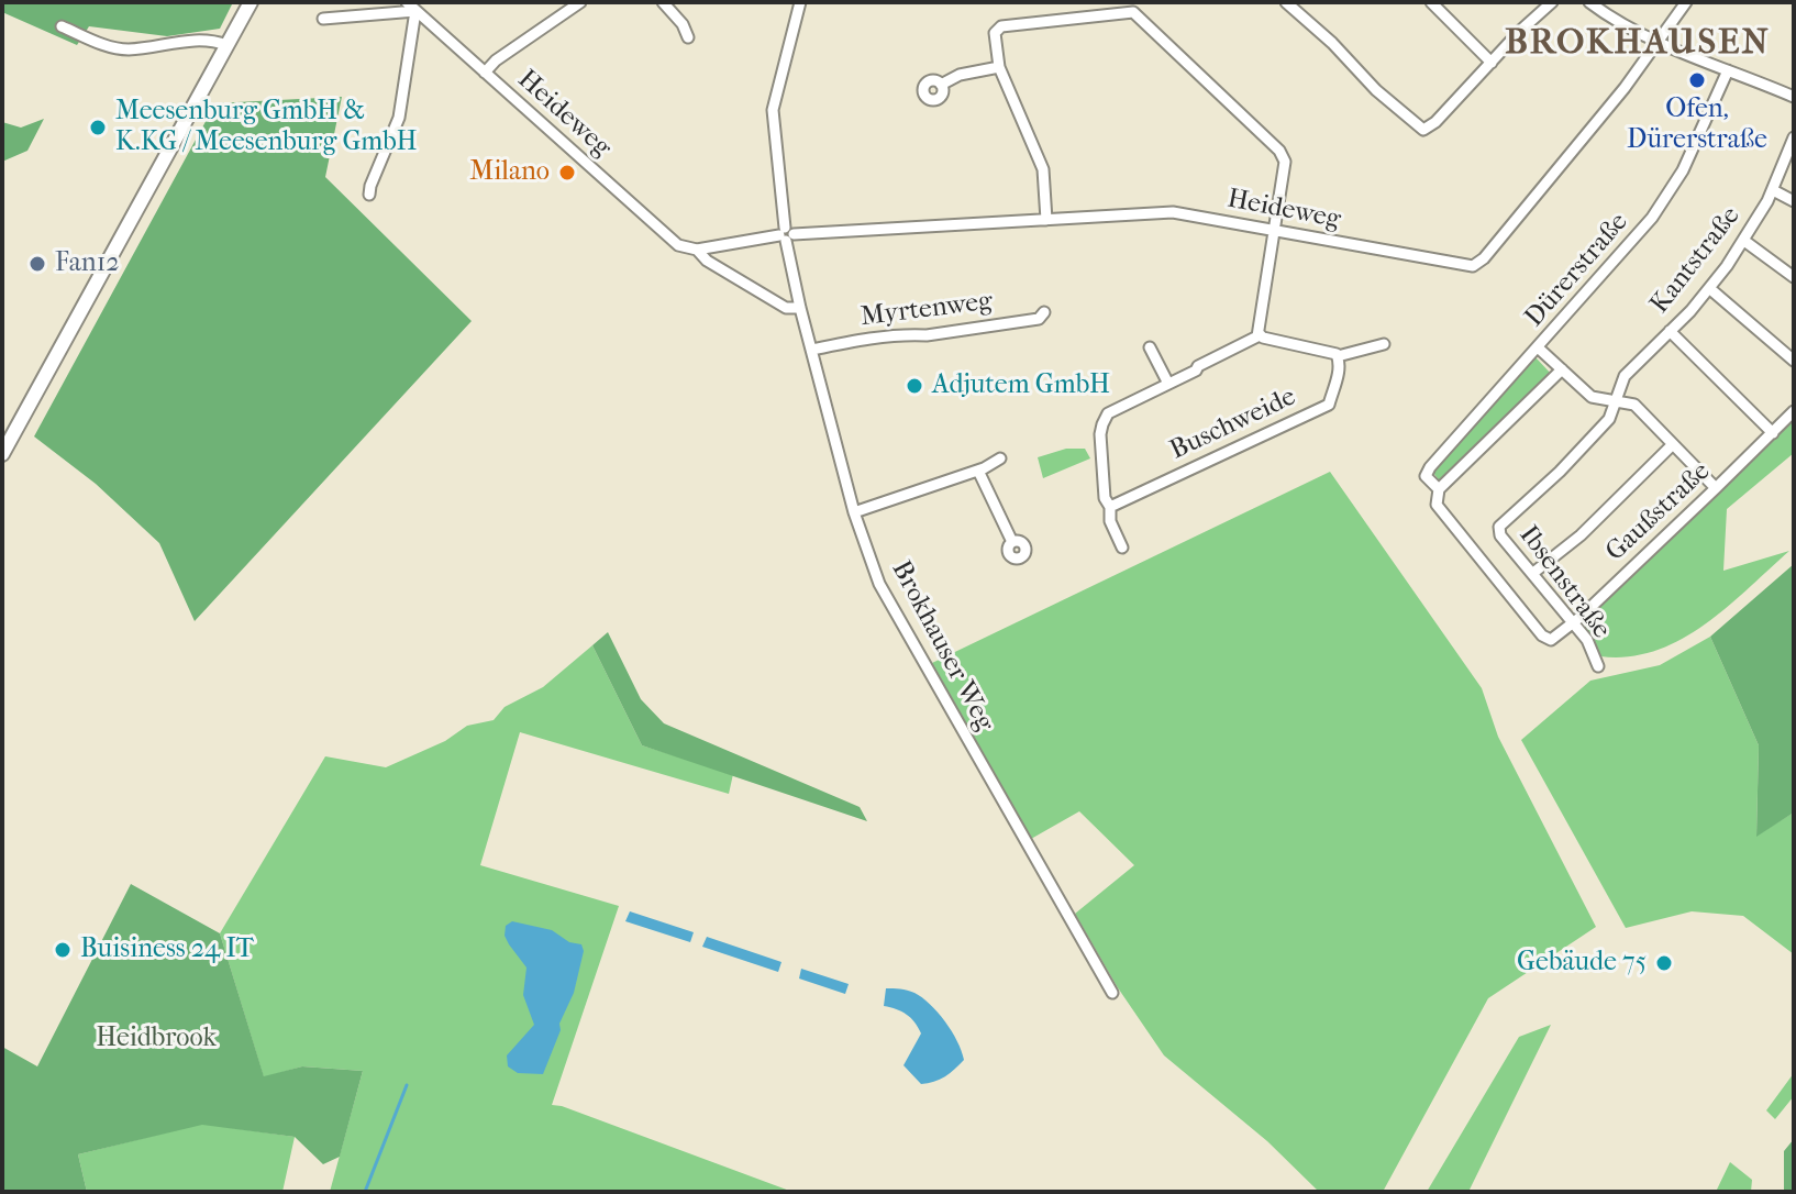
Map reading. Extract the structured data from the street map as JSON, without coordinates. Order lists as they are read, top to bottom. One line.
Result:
{"streets":{"street":["Heideweg","Kantstraße","Dürerstraße","Myrtenweg","Buschweide","Gaußstraße","Ibsenstraße","Brokhauser Weg"]},"crossings":[["Heideweg","Brokhauser Weg"],["Kantstraße","Ibsenstraße"],["Dürerstraße","Gaußstraße"],["Myrtenweg","Brokhauser Weg"],["Gaußstraße","Ibsenstraße"]],"districts":["BROKHAUSEN"],"parks":["Heidbrook"],"places":["Ofen, Dürerstraße","Meesenburg GmbH & K.KG / Meesenburg GmbH","Milano","Fan12","Adjutem GmbH","Buisiness 24 IT","Gebäude 75"]}
